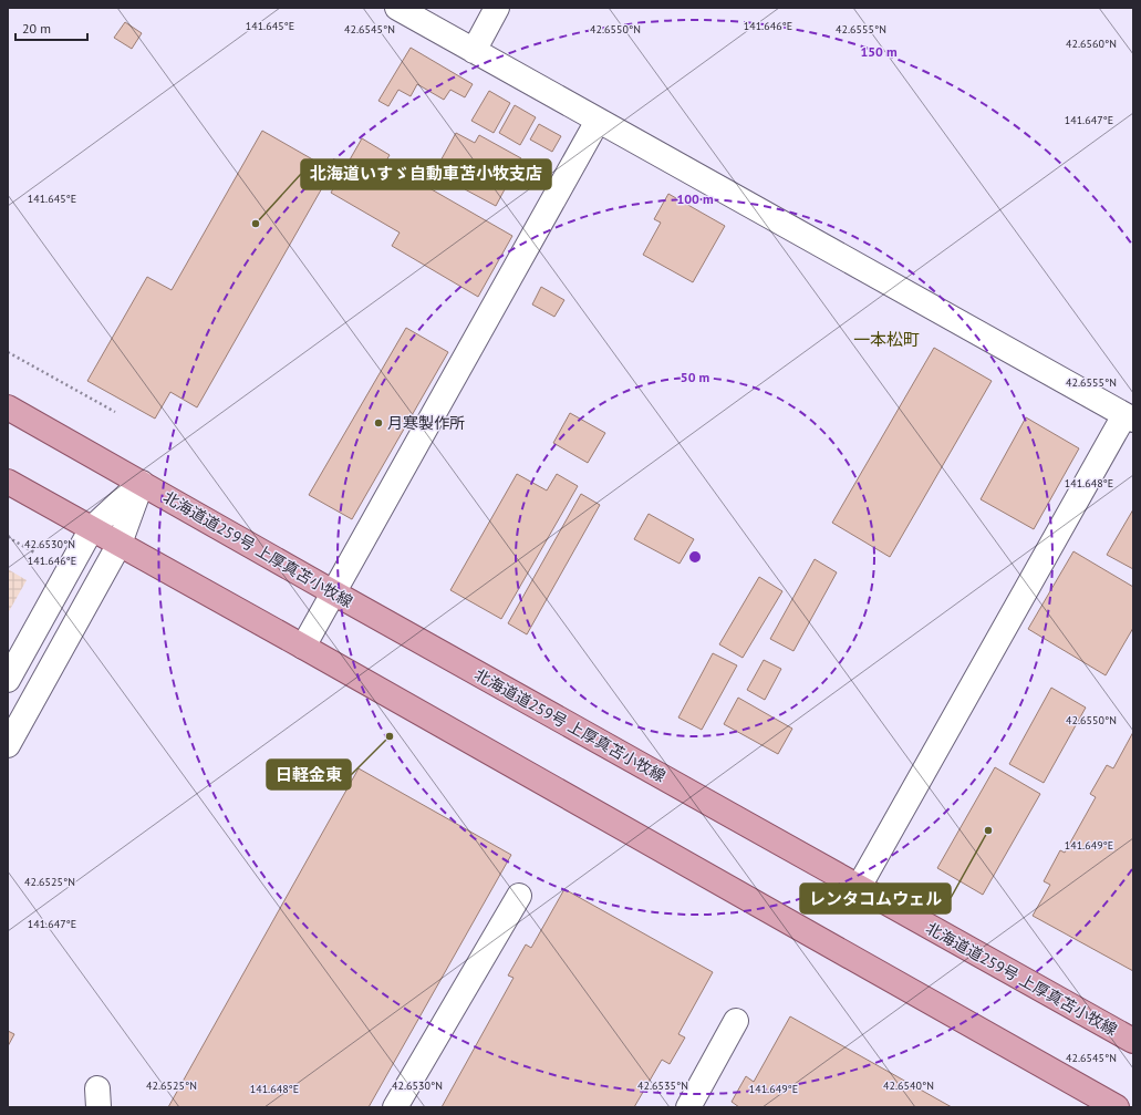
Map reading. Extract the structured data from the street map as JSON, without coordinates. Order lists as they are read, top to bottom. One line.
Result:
{"streets":{"main road":["北海道道259号 上厚真苫小牧線"]},"districts":["一本松町"],"places":["北海道いすゞ自動車苫小牧支店","月寒製作所","日軽金東","レンタコムウェル"],"scale_bar":"20 m","coordinates":["141.645°E","141.646°E","42.6545°N","42.6550°N","42.6555°N","42.6560°N","141.647°E","141.648°E","42.6530°N","141.649°E","42.6525°N","42.6535°N","42.6540°N"],"rings":["150 m","100 m","50 m"]}
